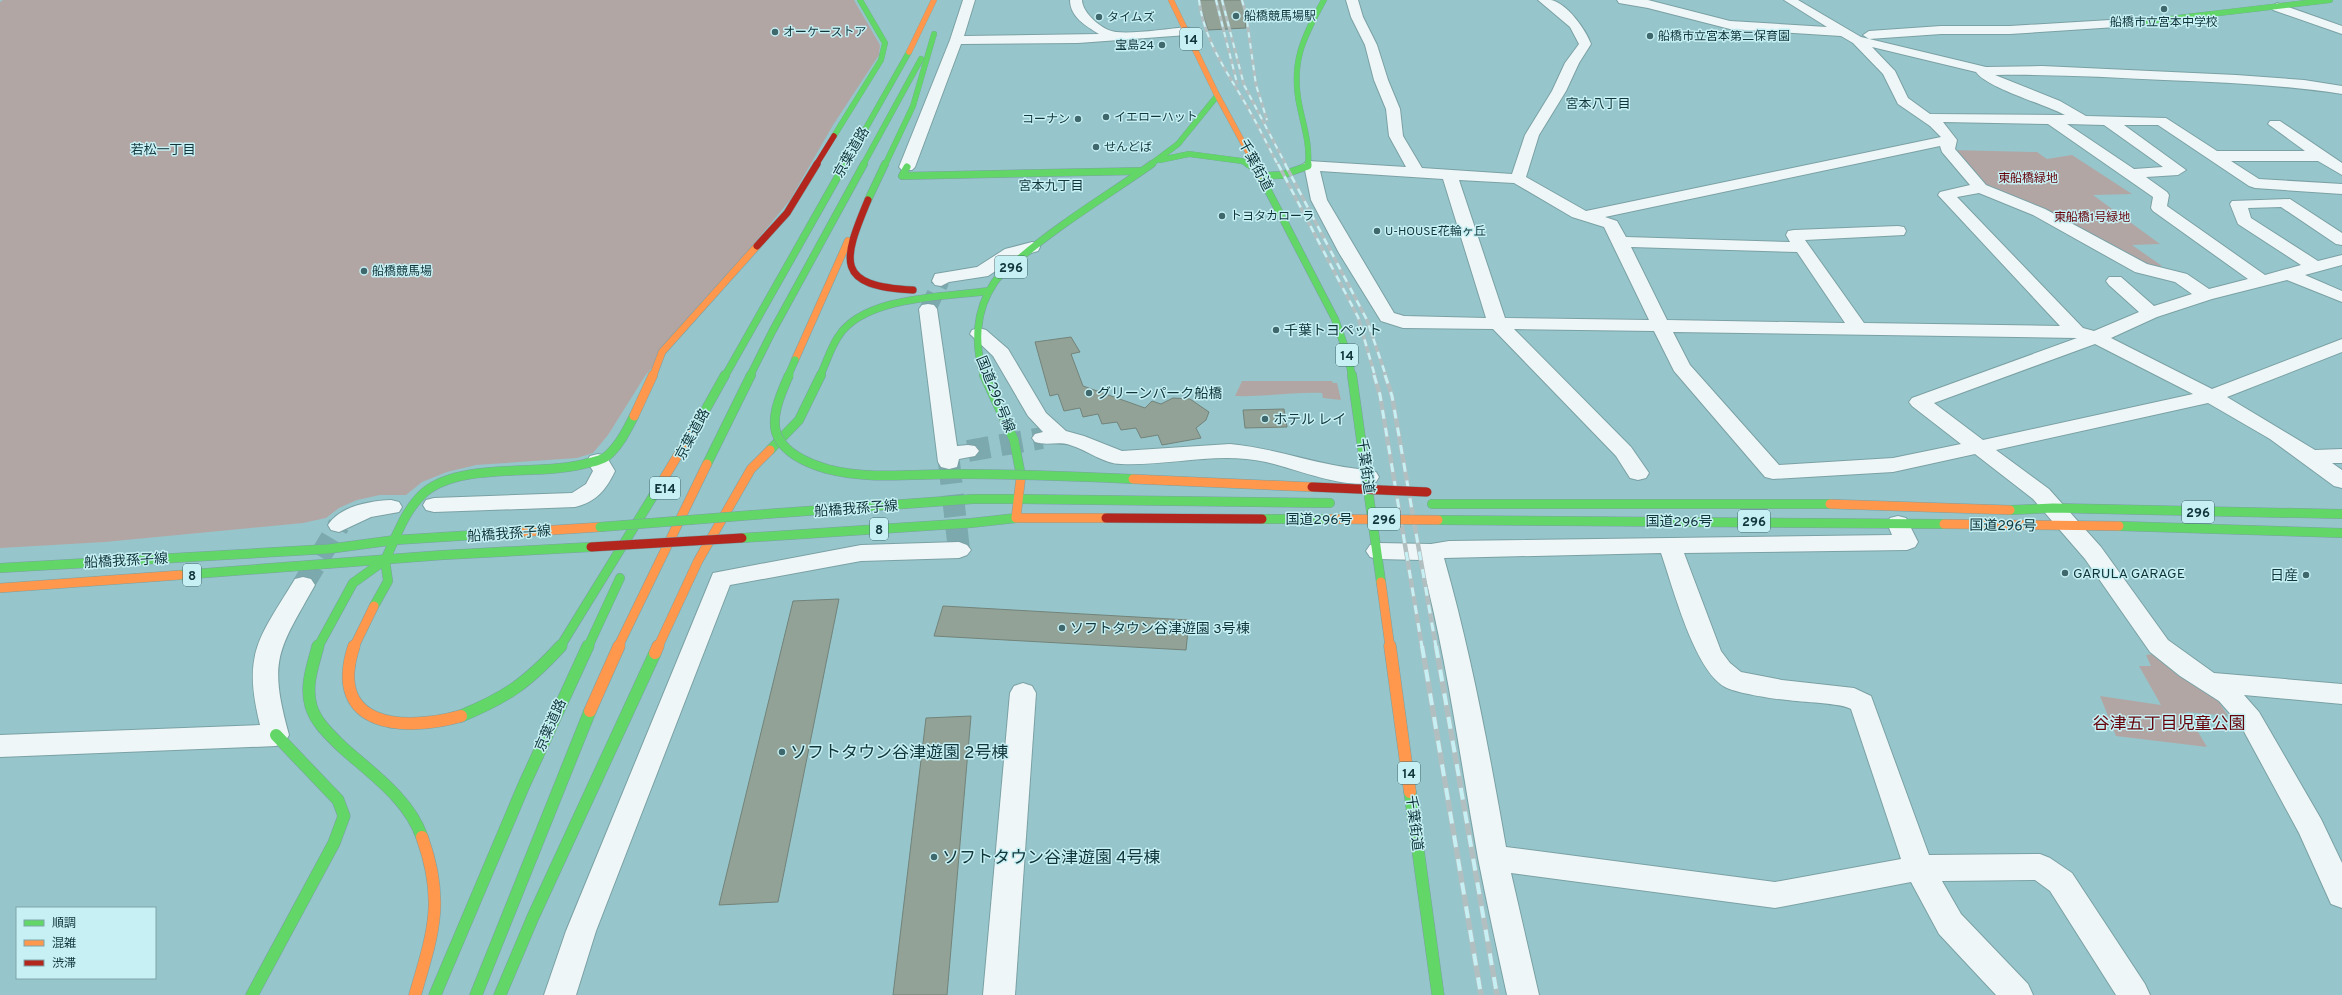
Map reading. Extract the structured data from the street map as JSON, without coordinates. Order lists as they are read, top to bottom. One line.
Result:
{"streets":{"main road":["14","京葉道路","千葉街道","296","国道296号線","E14","船橋我孫子線","国道296号","8"]},"crossings":[["千葉街道","国道296号線"],["国道296号線","船橋我孫子線"],["国道296号線","国道296号"],["船橋我孫子線","国道296号"]],"districts":["宮本八丁目","若松一丁目","宮本九丁目"],"parks":["東船橋緑地","東船橋1号緑地","谷津五丁目児童公園"],"places":["船橋市立宮本中学校","船橋競馬場駅","タイムズ","オーケーストア","船橋市立宮本第二保育園","宝島24","イエローハット","コーナン","せんどば","トヨタカローラ","U-HOUSE花輪ヶ丘","船橋競馬場","千葉トヨペット","グリーンパーク船橋","ホテル レイ","GARULA GARAGE","日産","ソフトタウン谷津遊園 3号棟","ソフトタウン谷津遊園 2号棟","ソフトタウン谷津遊園 4号棟"],"legend":["順調","混雑","渋滞"]}
